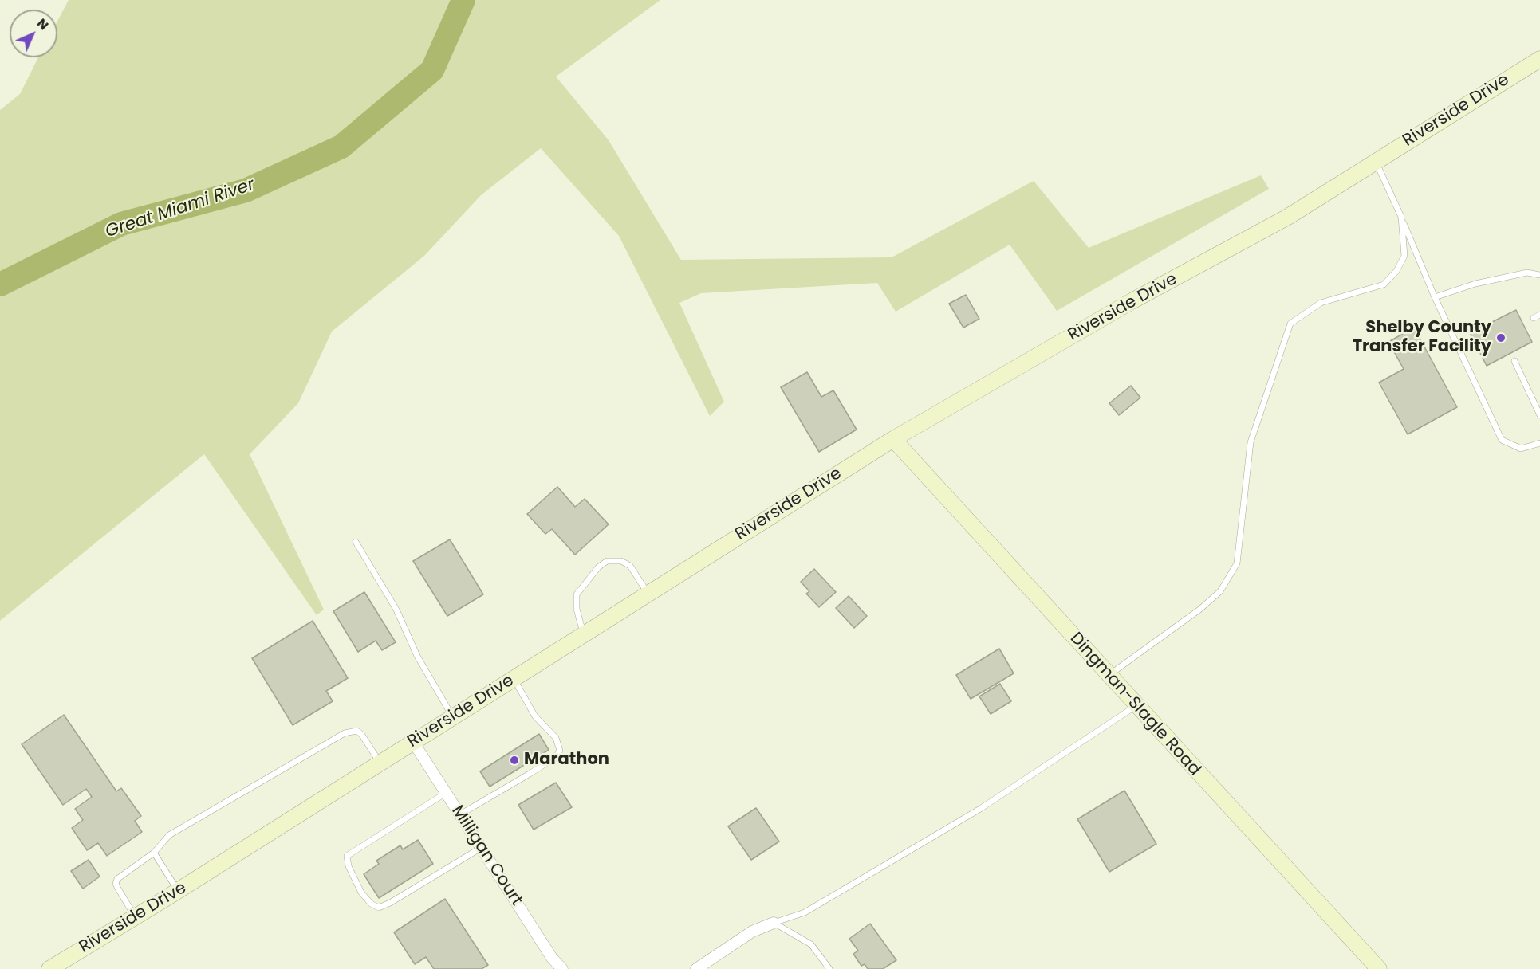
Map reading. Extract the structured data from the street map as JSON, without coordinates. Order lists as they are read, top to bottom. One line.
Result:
{"streets":{"main road":["Riverside Drive","Dingman-Slagle Road"],"street":["Milligan Court"]},"crossings":[["Riverside Drive","Dingman-Slagle Road"],["Riverside Drive","Milligan Court"]],"water":["Great Miami River"],"places":["Shelby County Transfer Facility","Marathon"],"north":"top right"}
